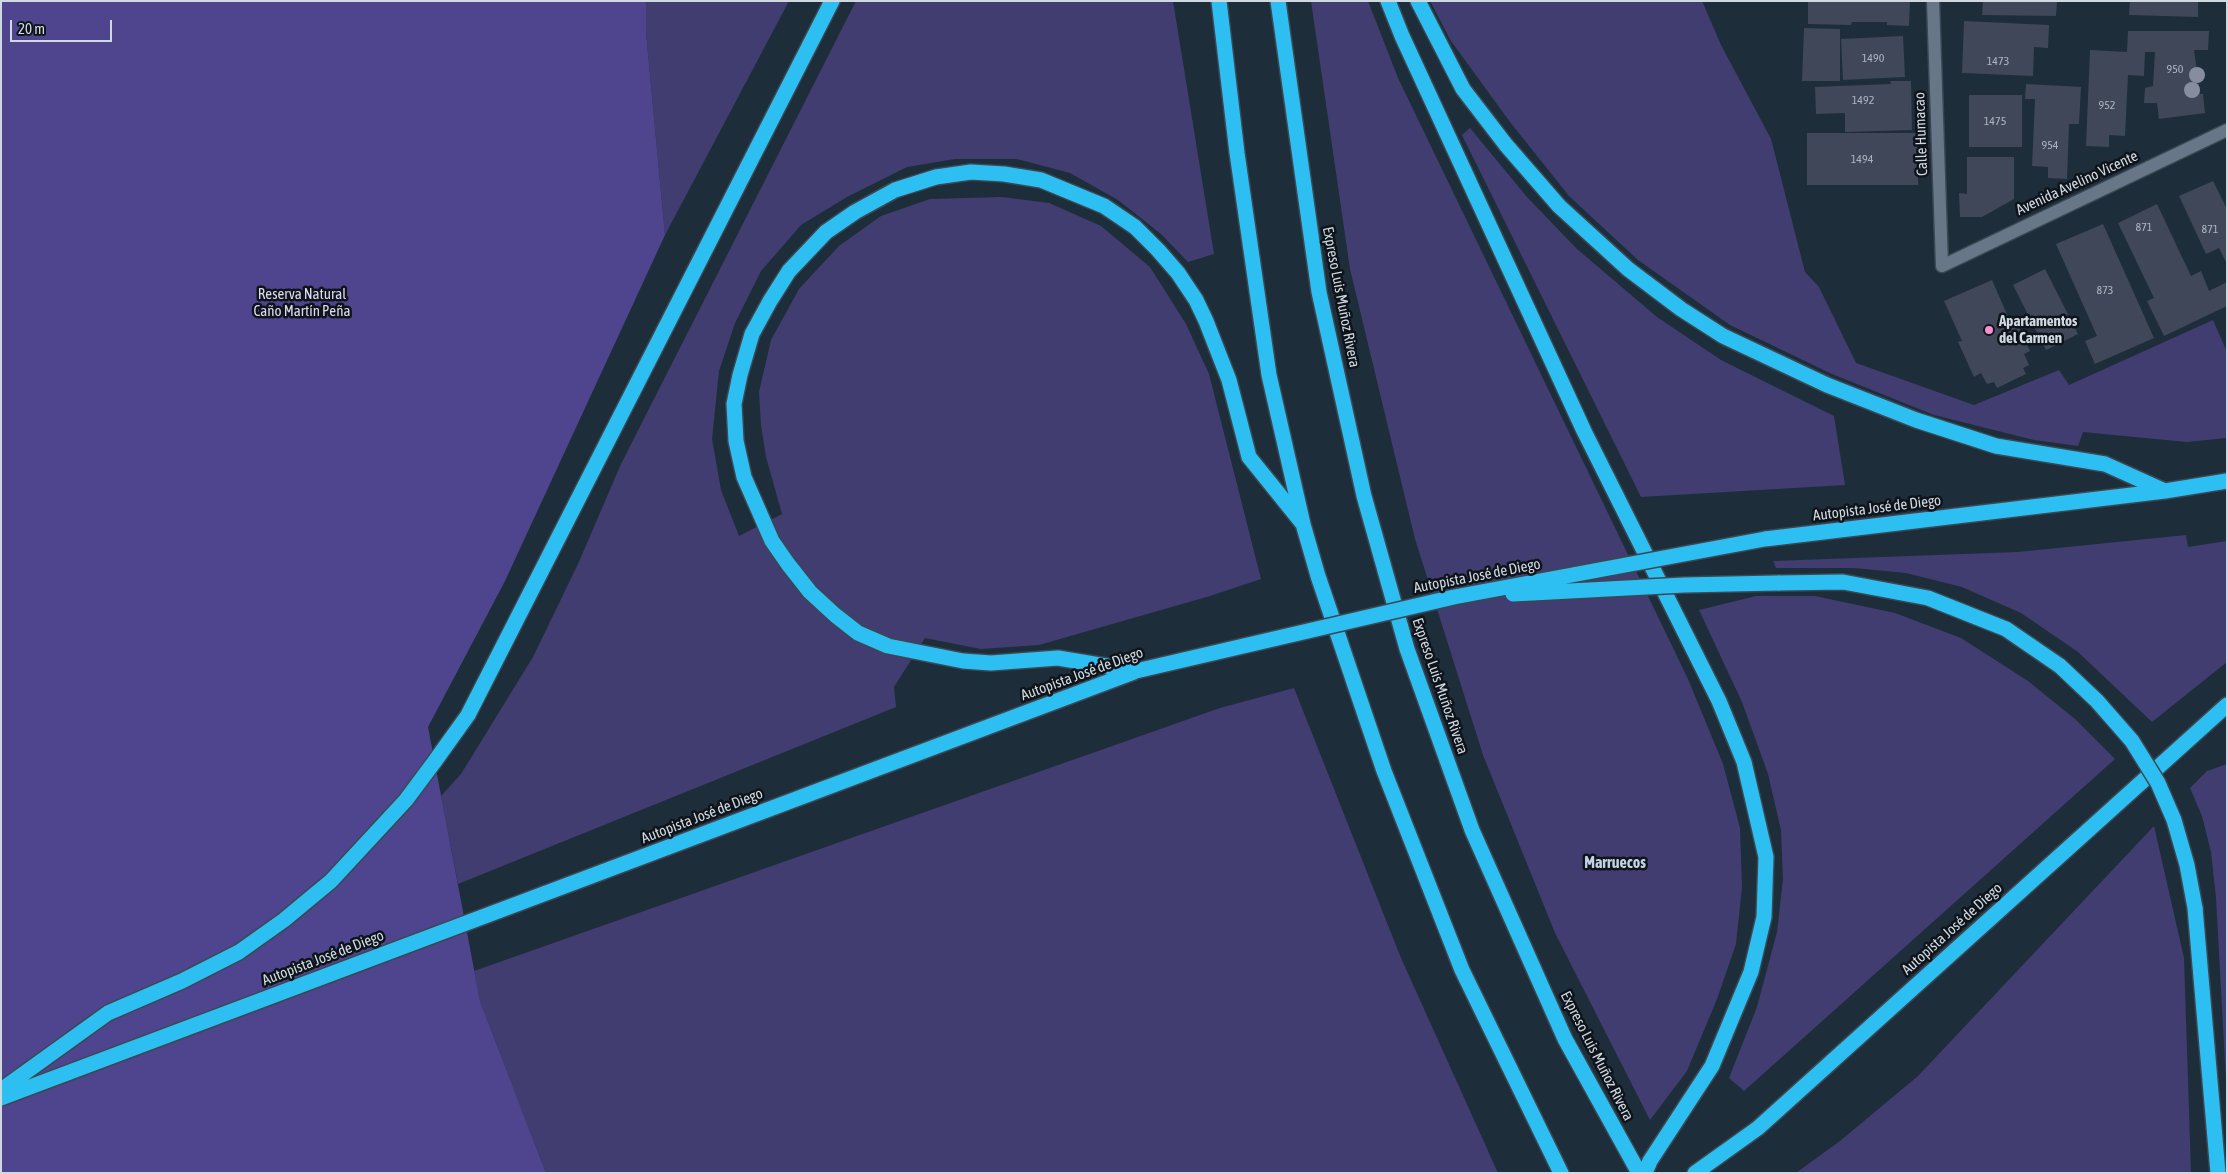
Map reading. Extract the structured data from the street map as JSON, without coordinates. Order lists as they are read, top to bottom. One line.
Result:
{"streets":{"highway":["Expreso Luis Muñoz Rivera","Autopista José de Diego"],"street":["Calle Humacao","Avenida Avelino Vicente"]},"crossings":[["Calle Humacao","Avenida Avelino Vicente"]],"districts":["Marruecos"],"parks":["Reserva Natural Caño Martín Peña"],"places":["Apartamentos del Carmen"],"house_numbers":["1490","1473","950","1492","952","1475","954","1494","871","871","873"],"scale_bar":"20 m"}
